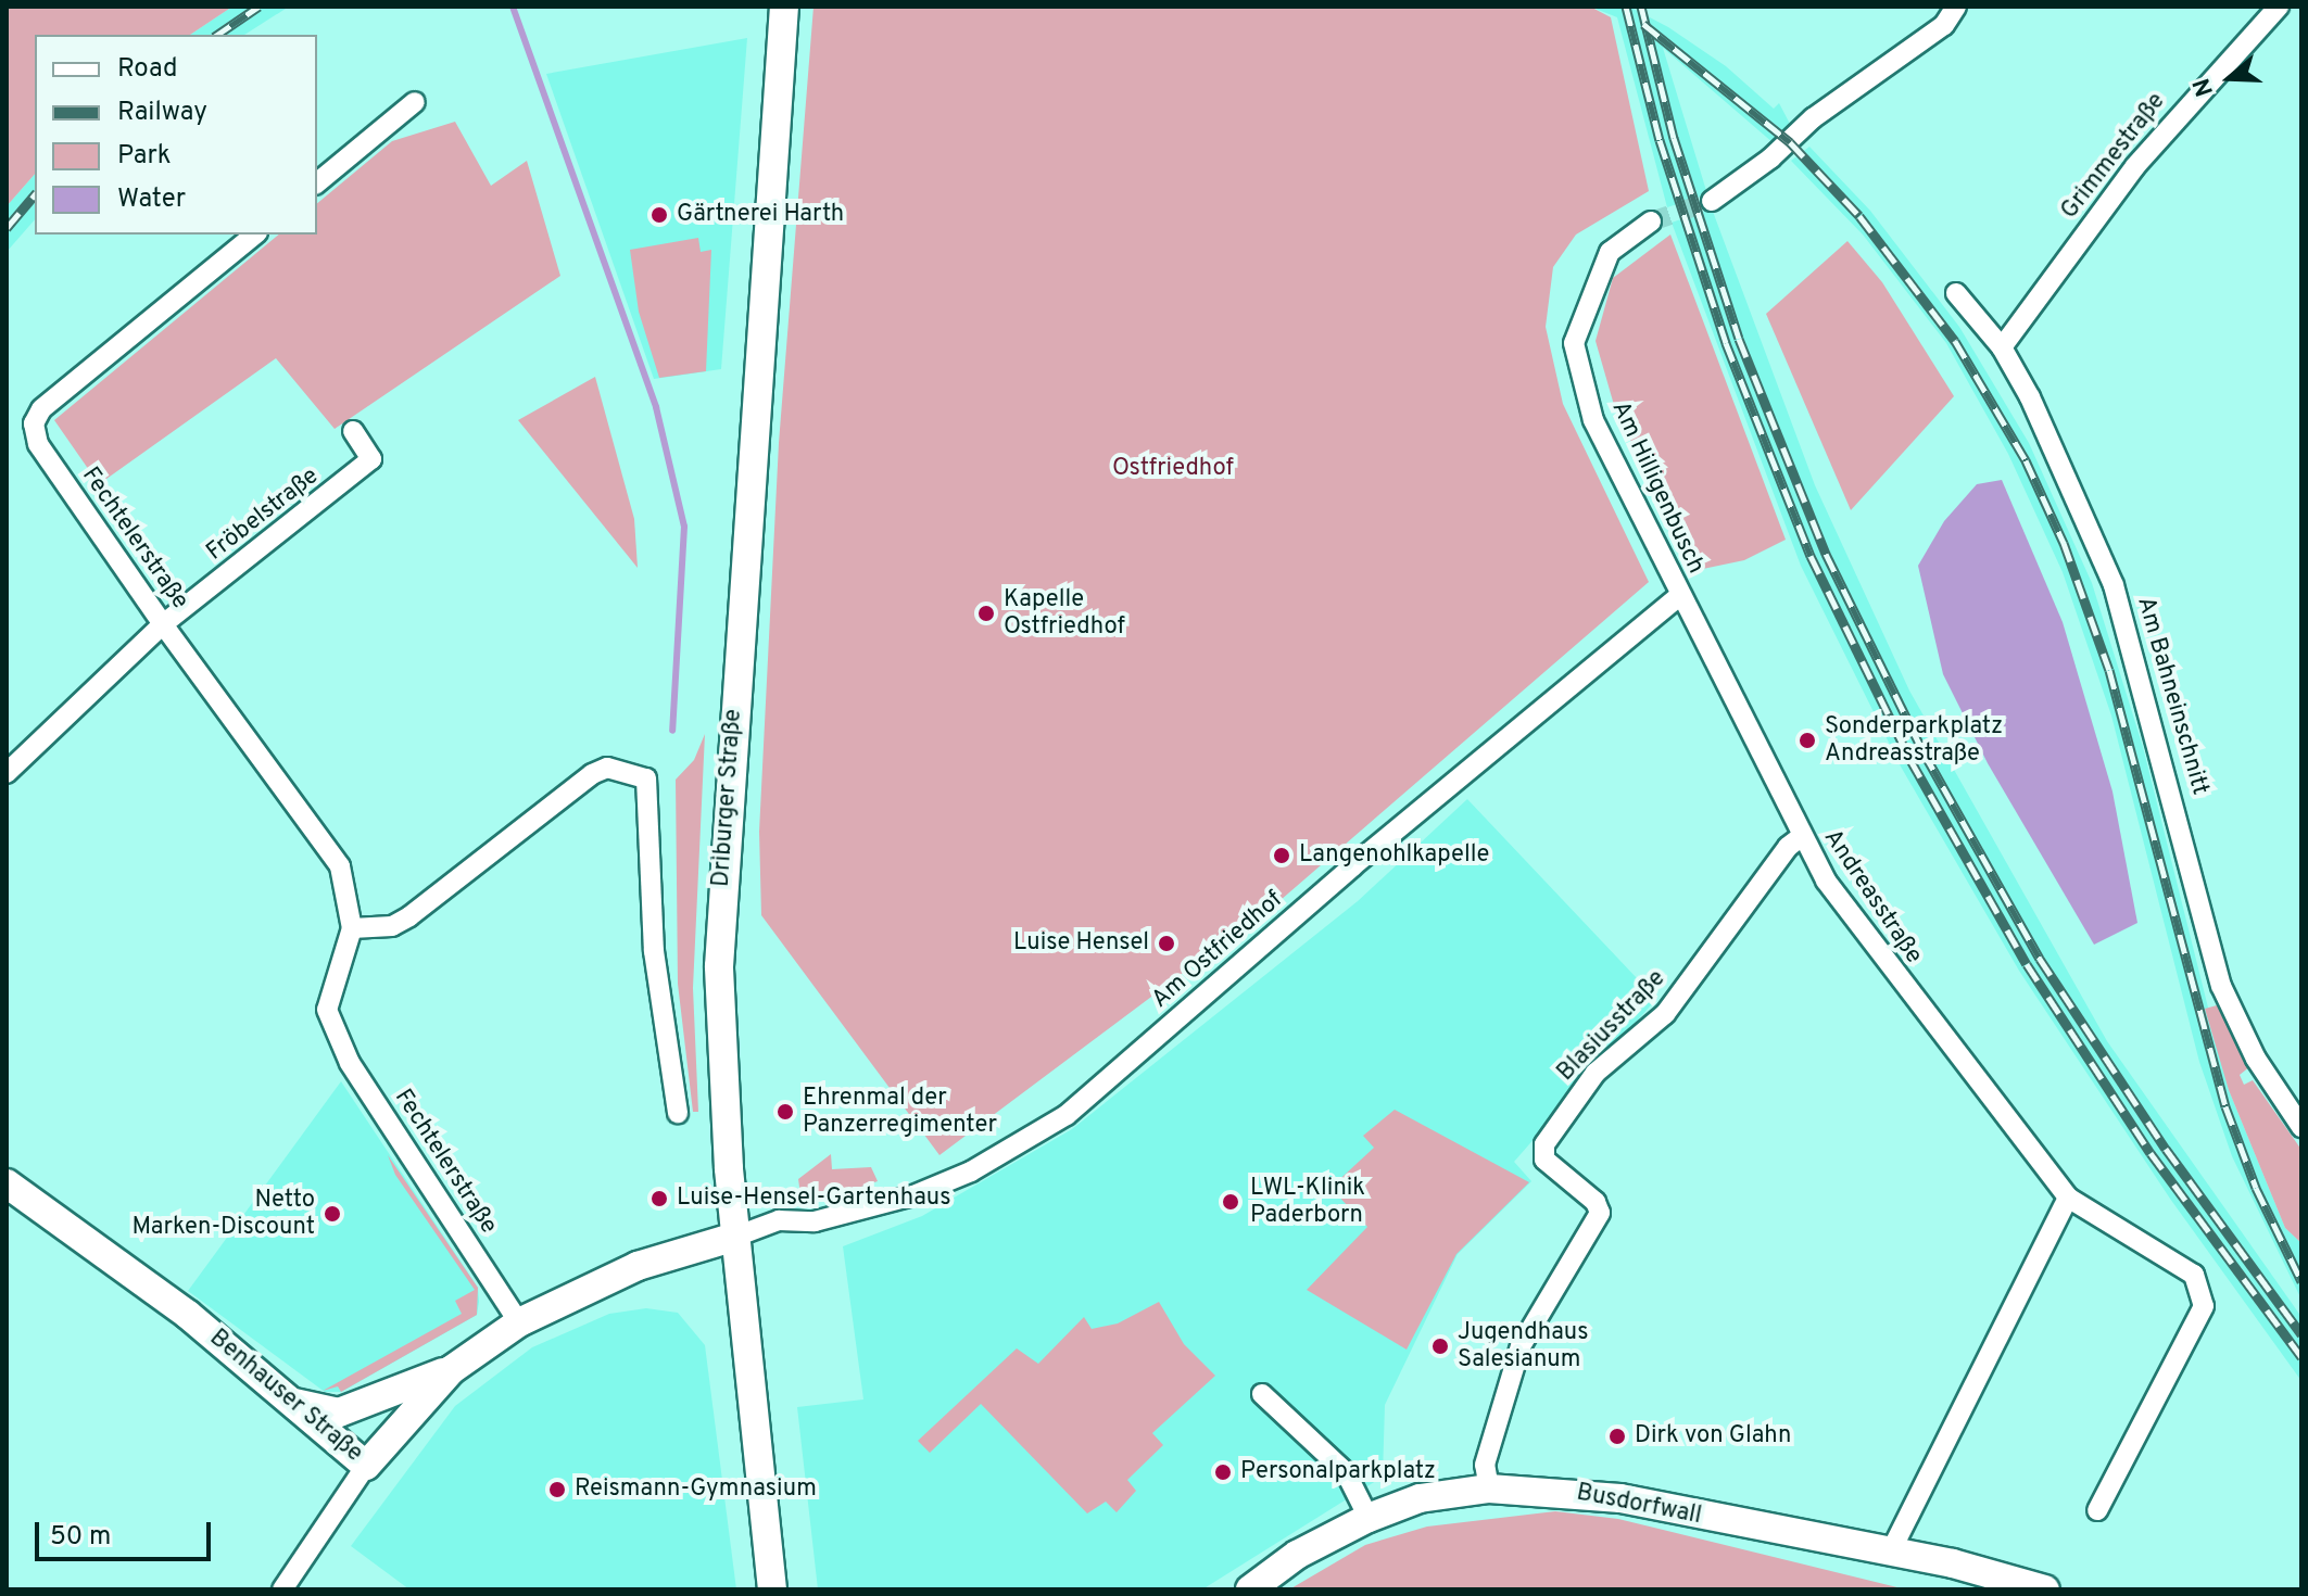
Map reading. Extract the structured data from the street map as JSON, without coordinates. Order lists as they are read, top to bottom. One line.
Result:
{"streets":{"main road":["Driburger Straße","Benhauser Straße","Busdorfwall"],"street":["Grimmestraße","Am Hilligenbusch","Fröbelstraße","Fechtelerstraße","Am Bahneinschnitt","Andreasstraße","Am Ostfriedhof","Blasiusstraße"]},"crossings":[["Grimmestraße","Am Bahneinschnitt"],["Am Hilligenbusch","Andreasstraße"],["Am Hilligenbusch","Am Ostfriedhof"],["Fröbelstraße","Fechtelerstraße"],["Fechtelerstraße","Benhauser Straße"],["Driburger Straße","Am Ostfriedhof"],["Driburger Straße","Benhauser Straße"],["Andreasstraße","Am Ostfriedhof"],["Andreasstraße","Blasiusstraße"],["Am Ostfriedhof","Benhauser Straße"],["Blasiusstraße","Busdorfwall"]],"parks":["Ostfriedhof"],"places":["Gärtnerei Harth","Kapelle Ostfriedhof","Sonderparkplatz Andreasstraße","Langenohlkapelle","Luise Hensel","Ehrenmal der Panzerregimenter","Luise-Hensel-Gartenhaus","LWL-Klinik Paderborn","Netto Marken-Discount","Jugendhaus Salesianum","Dirk von Glahn","Personalparkplatz","Reismann-Gymnasium"],"legend":["Road","Railway","Park","Water"],"scale_bar":"50 m","north":"left"}
